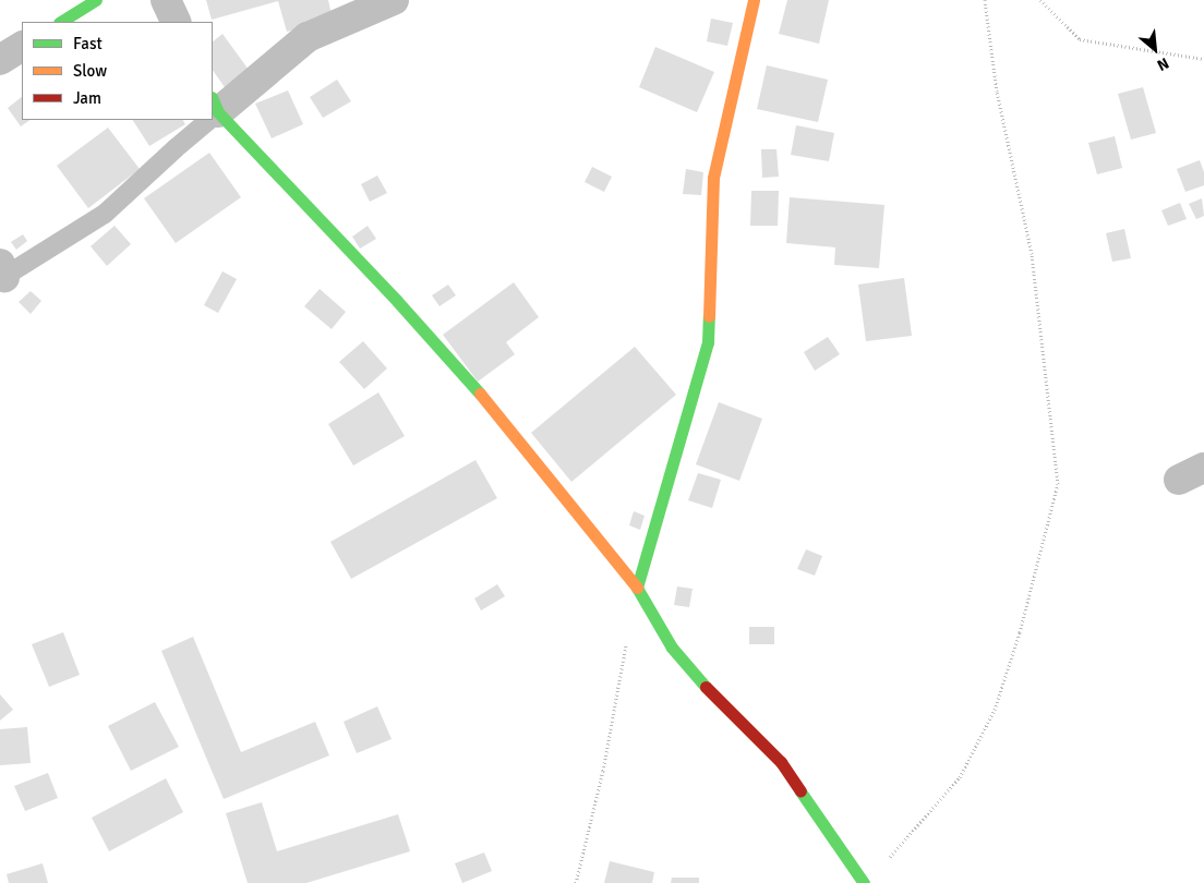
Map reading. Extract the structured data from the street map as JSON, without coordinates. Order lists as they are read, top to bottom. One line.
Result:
{"legend":["Fast","Slow","Jam"],"north":"bottom right"}
